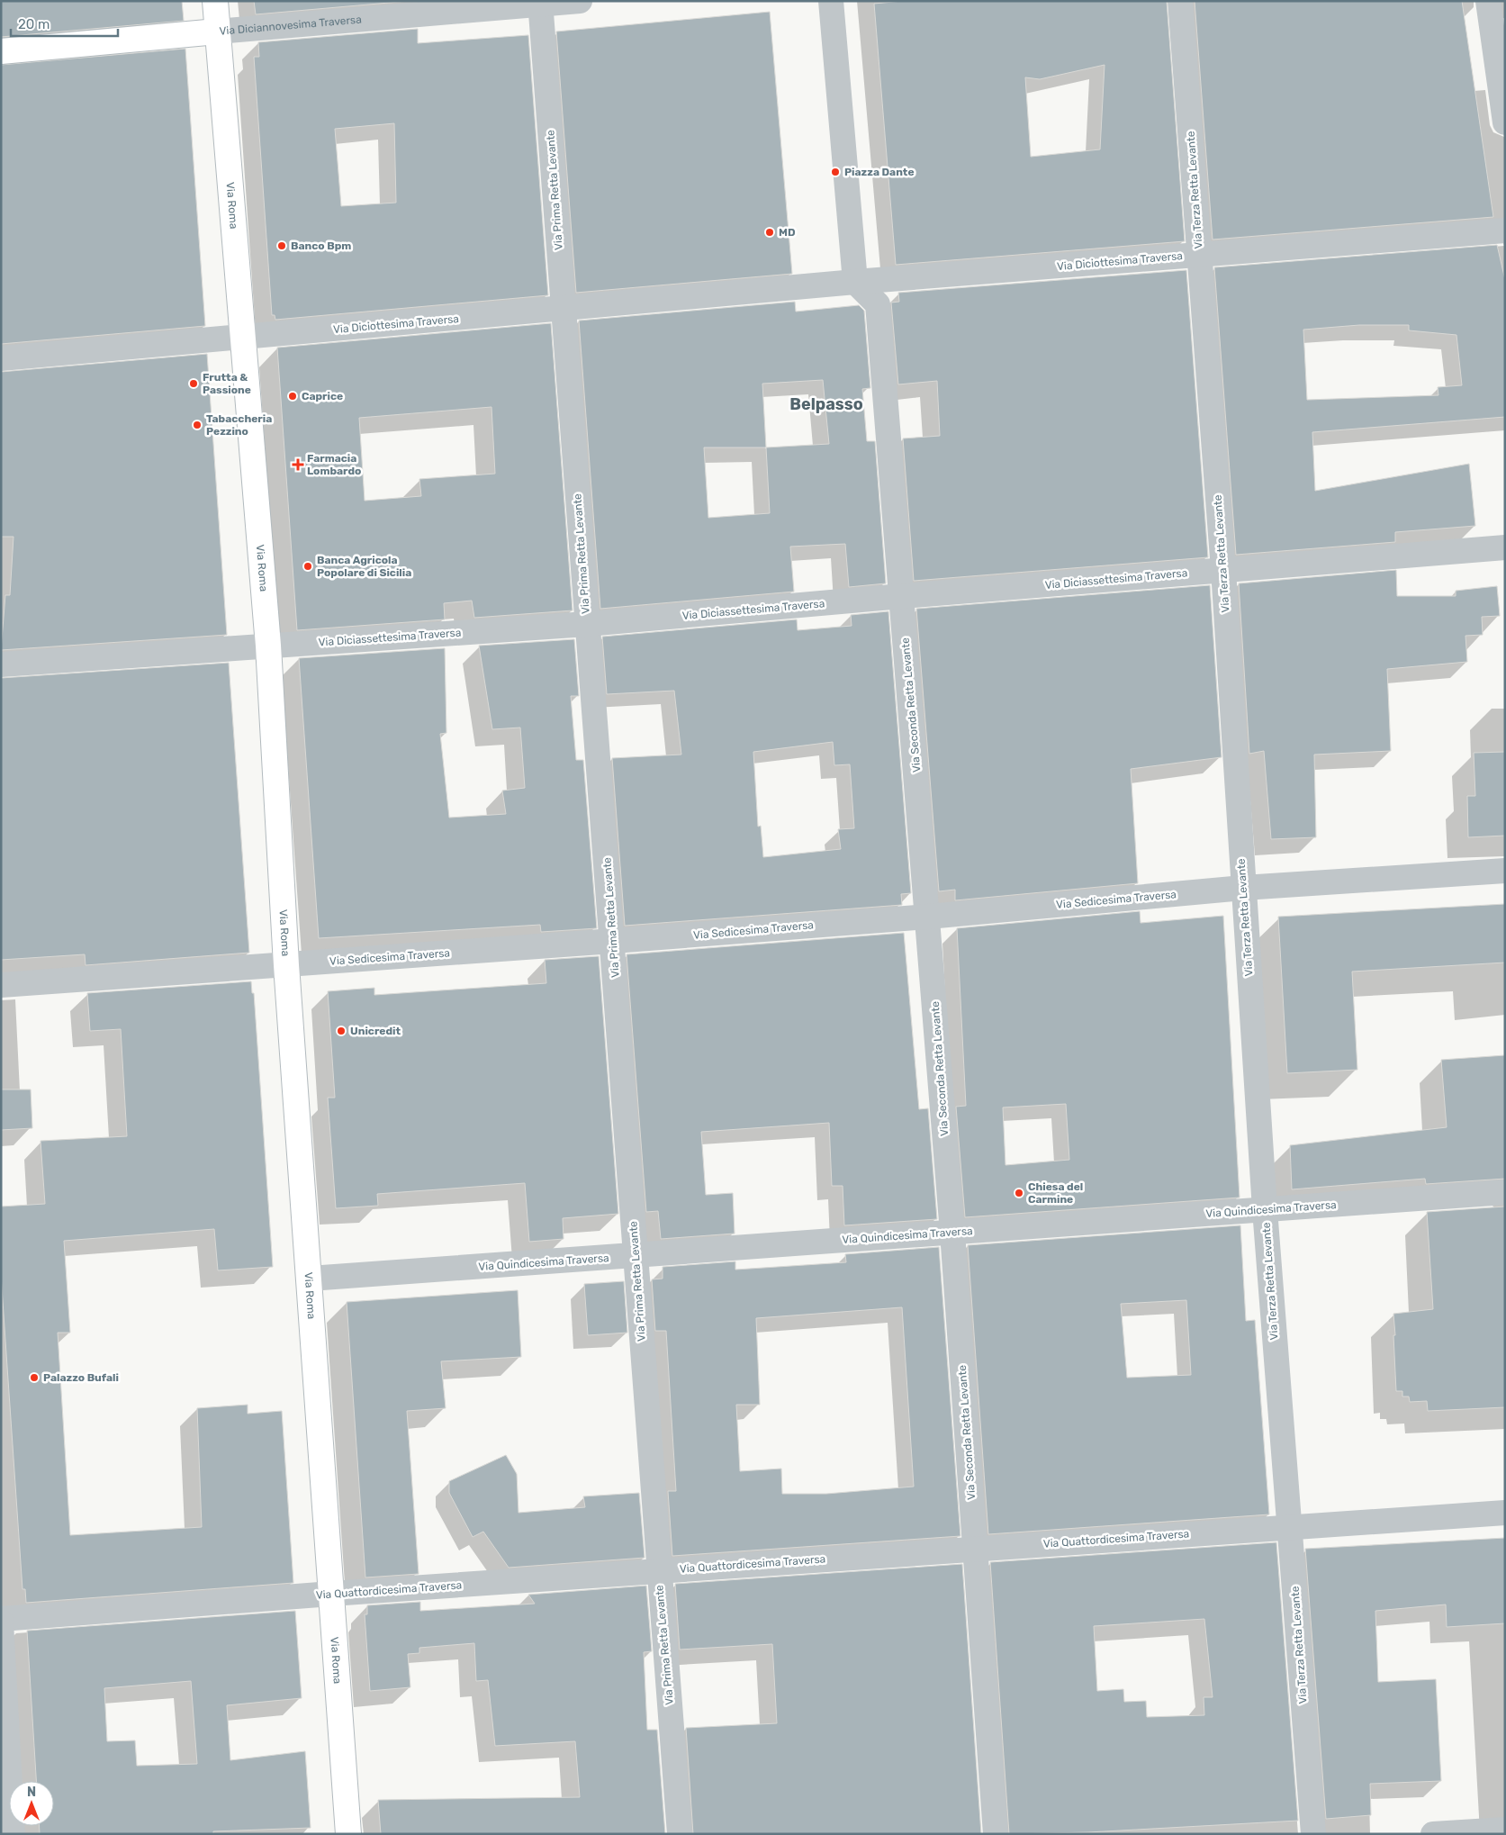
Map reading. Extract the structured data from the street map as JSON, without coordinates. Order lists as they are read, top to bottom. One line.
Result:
{"streets":{"street":["Via Diciannovesima Traversa","Via Prima Retta Levante","Via Terza Retta Levante","Via Roma","Via Diciottesima Traversa","Via Diciassettesima Traversa","Via Seconda Retta Levante","Via Sedicesima Traversa","Via Quindicesima Traversa","Via Quattordicesima Traversa"]},"crossings":[["Via Diciannovesima Traversa","Via Prima Retta Levante"],["Via Diciannovesima Traversa","Via Roma"],["Via Prima Retta Levante","Via Diciottesima Traversa"],["Via Prima Retta Levante","Via Diciassettesima Traversa"],["Via Prima Retta Levante","Via Sedicesima Traversa"],["Via Prima Retta Levante","Via Quindicesima Traversa"],["Via Prima Retta Levante","Via Quattordicesima Traversa"],["Via Terza Retta Levante","Via Diciottesima Traversa"],["Via Terza Retta Levante","Via Diciassettesima Traversa"],["Via Terza Retta Levante","Via Sedicesima Traversa"],["Via Terza Retta Levante","Via Quindicesima Traversa"],["Via Terza Retta Levante","Via Quattordicesima Traversa"],["Via Roma","Via Diciottesima Traversa"],["Via Roma","Via Diciassettesima Traversa"],["Via Roma","Via Sedicesima Traversa"],["Via Roma","Via Quindicesima Traversa"],["Via Roma","Via Quattordicesima Traversa"],["Via Diciottesima Traversa","Via Seconda Retta Levante"],["Via Diciassettesima Traversa","Via Seconda Retta Levante"],["Via Seconda Retta Levante","Via Sedicesima Traversa"],["Via Seconda Retta Levante","Via Quindicesima Traversa"],["Via Seconda Retta Levante","Via Quattordicesima Traversa"]],"districts":["Belpasso"],"places":{"other":["Piazza Dante","MD","Banco Bpm","Frutta & Passione","Caprice","Tabaccheria Pezzino","Banca Agricola Popolare di Sicilia","Unicredit","Chiesa del Carmine","Palazzo Bufali"],"health":["Farmacia Lombardo"]},"scale_bar":"20 m","north":"top"}
